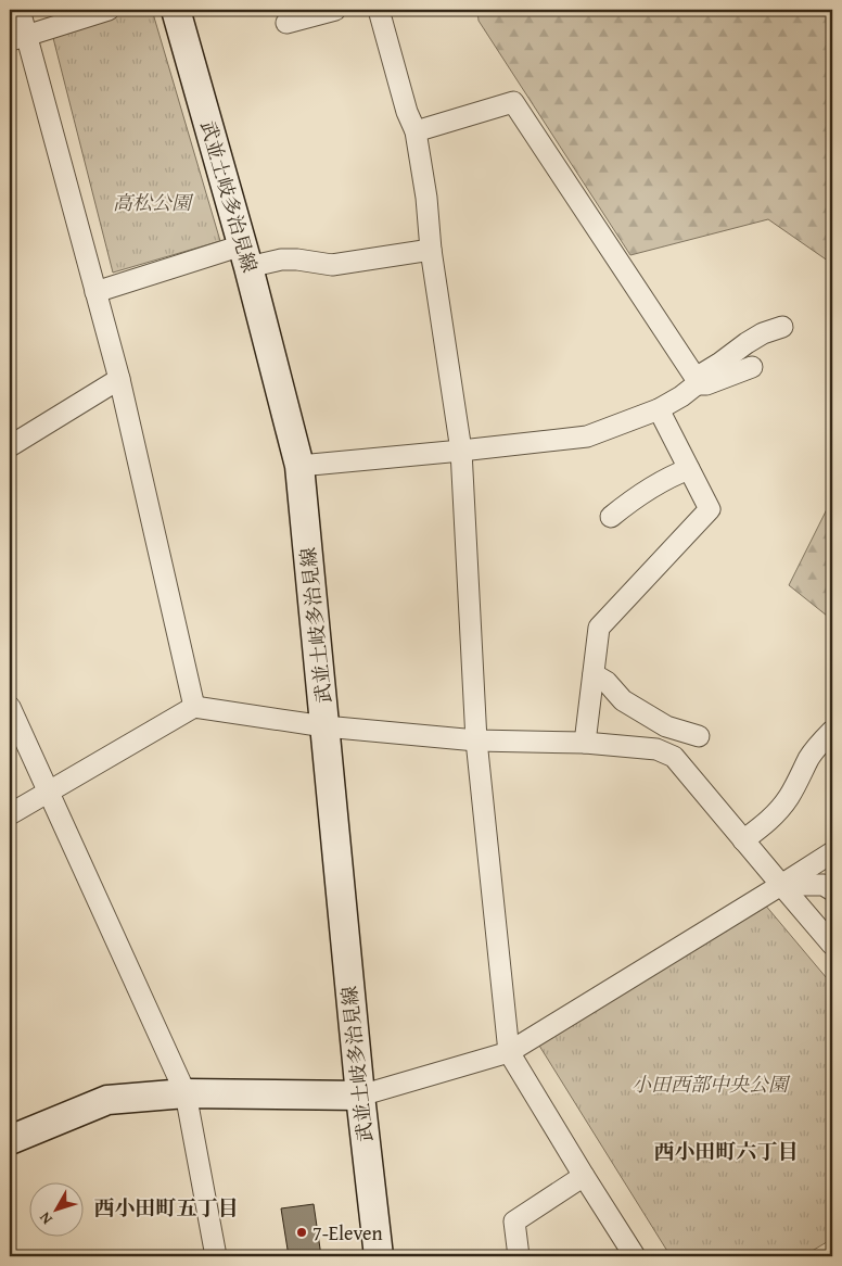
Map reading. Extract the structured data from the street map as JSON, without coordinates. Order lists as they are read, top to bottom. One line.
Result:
{"streets":{"main road":["武並土岐多治見線"]},"districts":["西小田町六丁目","西小田町五丁目"],"parks":["高松公園","小田西部中央公園"],"places":["7-Eleven"],"north":"bottom left"}
